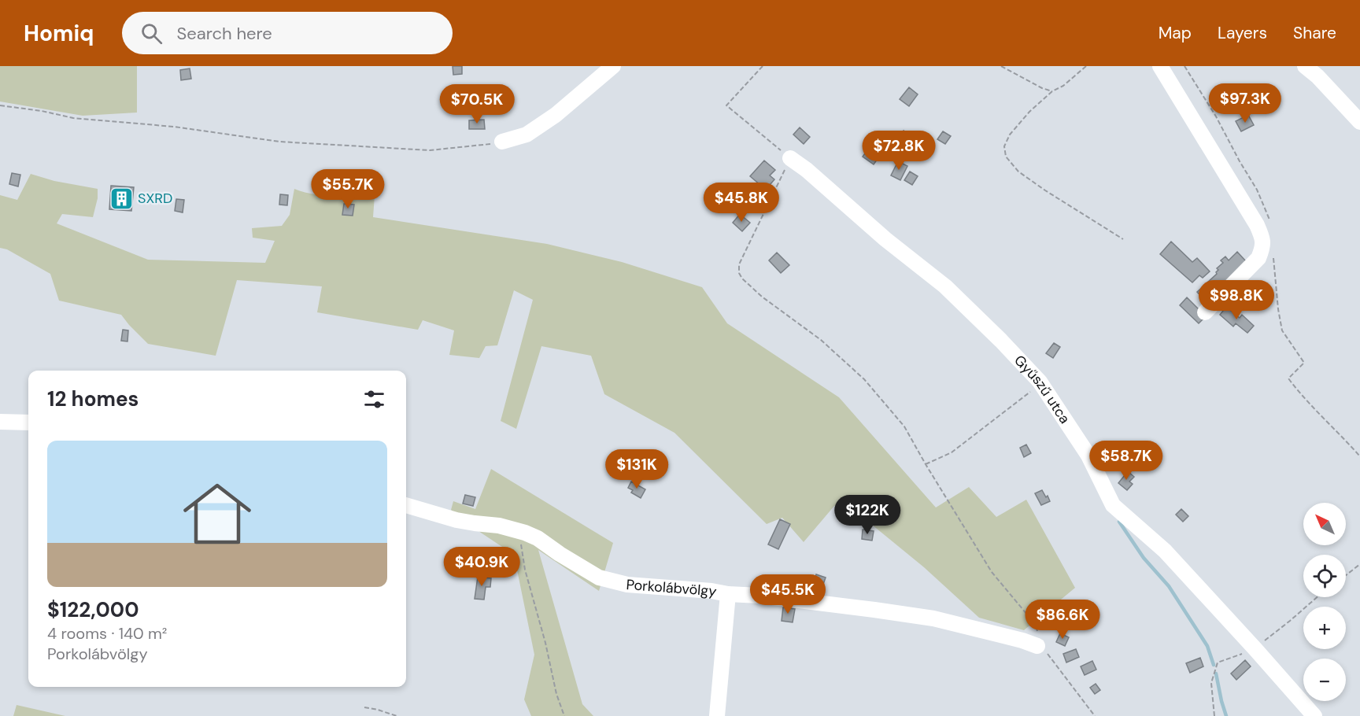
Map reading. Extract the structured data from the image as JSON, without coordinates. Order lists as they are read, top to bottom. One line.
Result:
{"streets":{"street":["Gyűszű utca","Porkolábvölgy"]},"places":{"building":["SXRD"]},"north":"top left","page":{"header":"Homiq","search":"Search here","nav":["Map","Layers","Share"],"price":["$97.3K","$70.5K","$72.8K","$55.7K","$45.8K","$98.8K","$58.7K","$131K","$122K","$40.9K","$45.5K","$86.6K"],"heading":"12 homes","list":[{"name":"$122,000","note":"4 rooms · 140 m² · Porkolábvölgy"}],"map_buttons":["+","−"]}}
